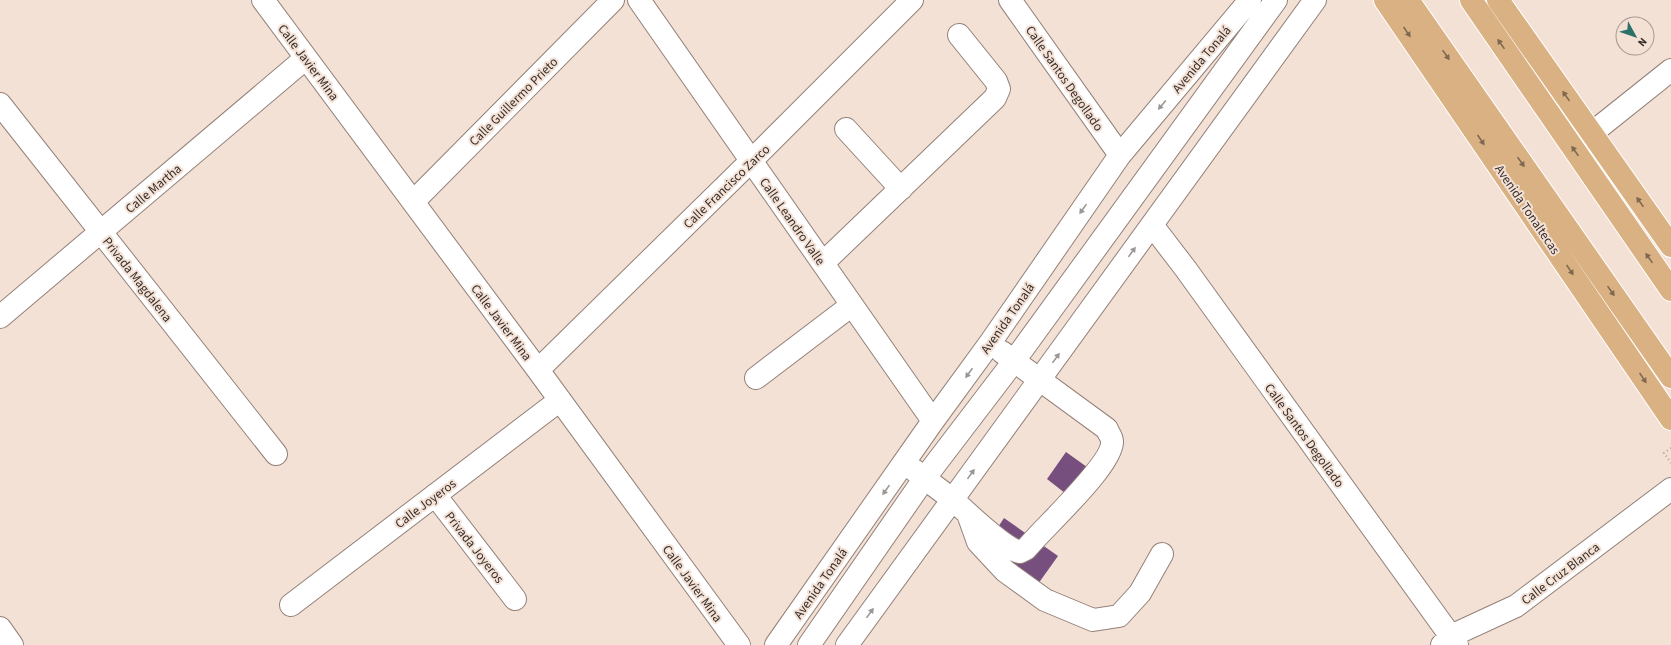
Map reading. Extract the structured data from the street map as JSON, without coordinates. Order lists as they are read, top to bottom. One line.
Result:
{"streets":{"main road":["Avenida Tonaltecas"],"street":["Avenida Tonalá","Calle Javier Mina","Calle Santos Degollado","Calle Guillermo Prieto","Calle Francisco Zarco","Calle Martha","Calle Leandro Valle","Privada Magdalena","Calle Joyeros","Privada Joyeros","Calle Cruz Blanca"]},"crossings":[["Avenida Tonalá","Calle Santos Degollado"],["Avenida Tonalá","Calle Leandro Valle"],["Calle Javier Mina","Calle Guillermo Prieto"],["Calle Javier Mina","Calle Francisco Zarco"],["Calle Javier Mina","Calle Martha"],["Calle Javier Mina","Calle Joyeros"],["Calle Santos Degollado","Calle Cruz Blanca"],["Calle Francisco Zarco","Calle Leandro Valle"],["Calle Martha","Privada Magdalena"],["Calle Joyeros","Privada Joyeros"]],"north":"bottom right"}
